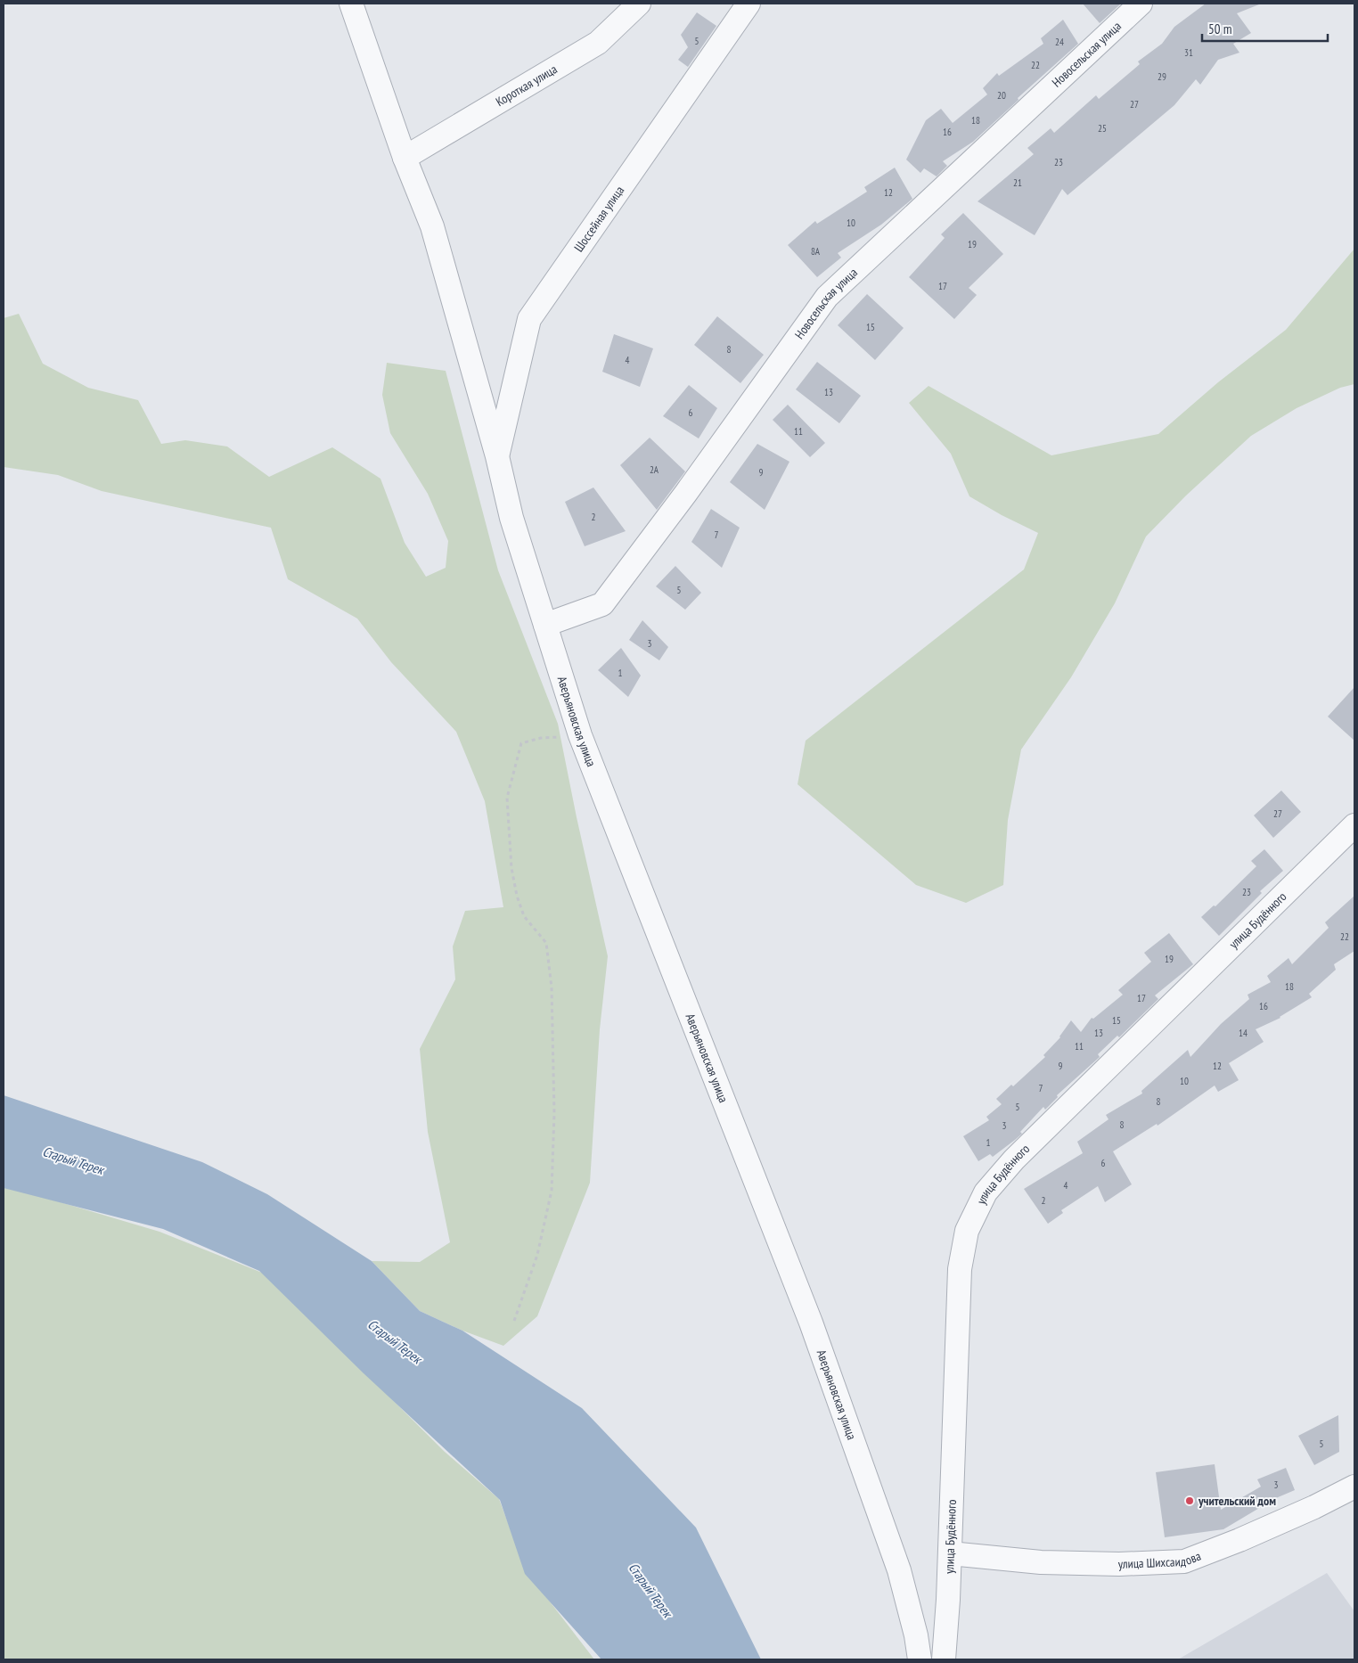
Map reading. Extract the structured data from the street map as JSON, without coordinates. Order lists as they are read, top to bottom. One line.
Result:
{"streets":{"street":["Новосельская улица","Короткая улица","Шоссейная улица","Аверьяновская улица","улица Будённого","улица Шихсаидова"]},"crossings":[["Новосельская улица","Аверьяновская улица"],["Короткая улица","Аверьяновская улица"],["Шоссейная улица","Аверьяновская улица"],["улица Будённого","улица Шихсаидова"]],"water":["Старый Терек"],"places":["учительский дом"],"house_numbers":["5","24","31","22","29","20","27","18","25","16","23","21","12","10","19","8А","17","15","8","4","13","6","11","2А","9","2","7","5","3","1","27","23","22","19","18","17","16","15","13","14","11","9","12","10","7","8","5","8","3","1","6","4","2","5","3"],"scale_bar":"50 m"}
